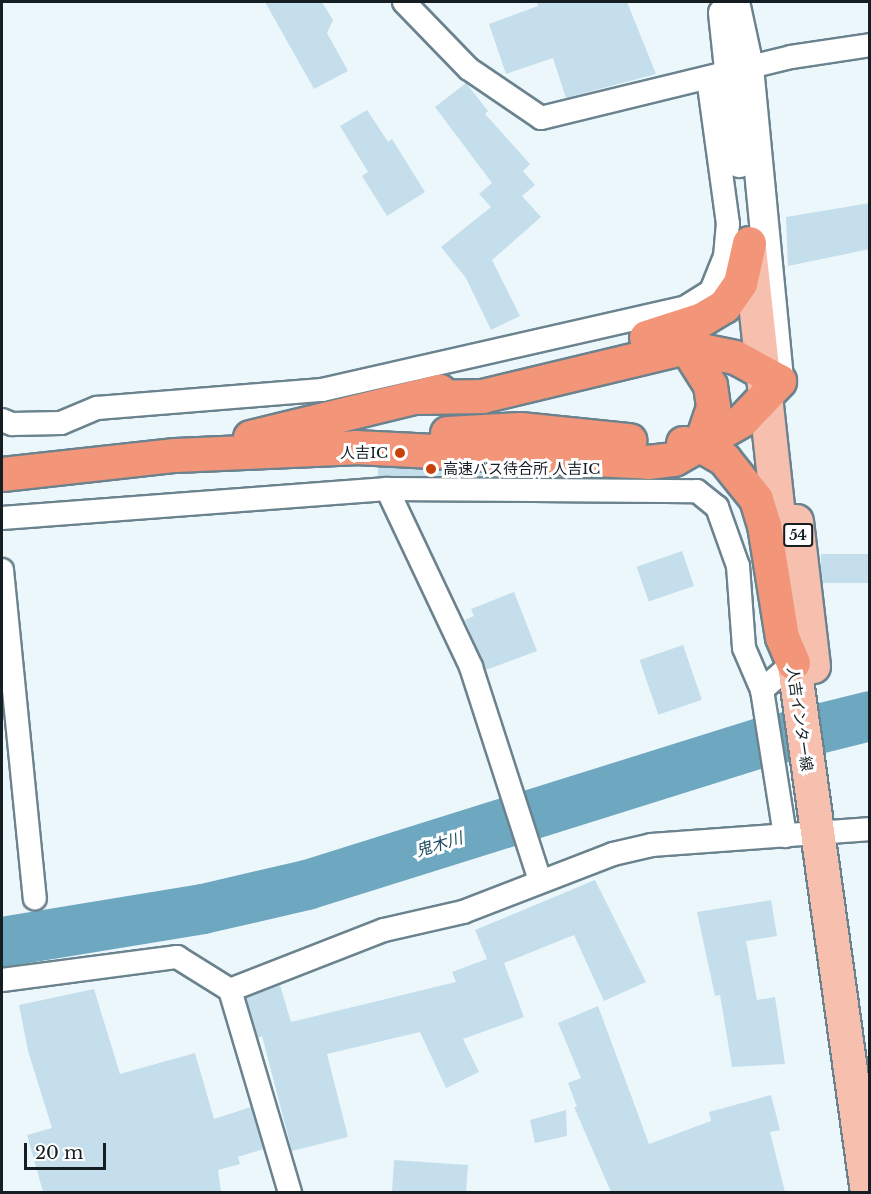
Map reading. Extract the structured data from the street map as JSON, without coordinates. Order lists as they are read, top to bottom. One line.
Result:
{"streets":{"main road":["54","人吉インター線"]},"water":["鬼木川"],"places":["人吉IC","高速バス待合所 人吉IC"],"scale_bar":"20 m"}
